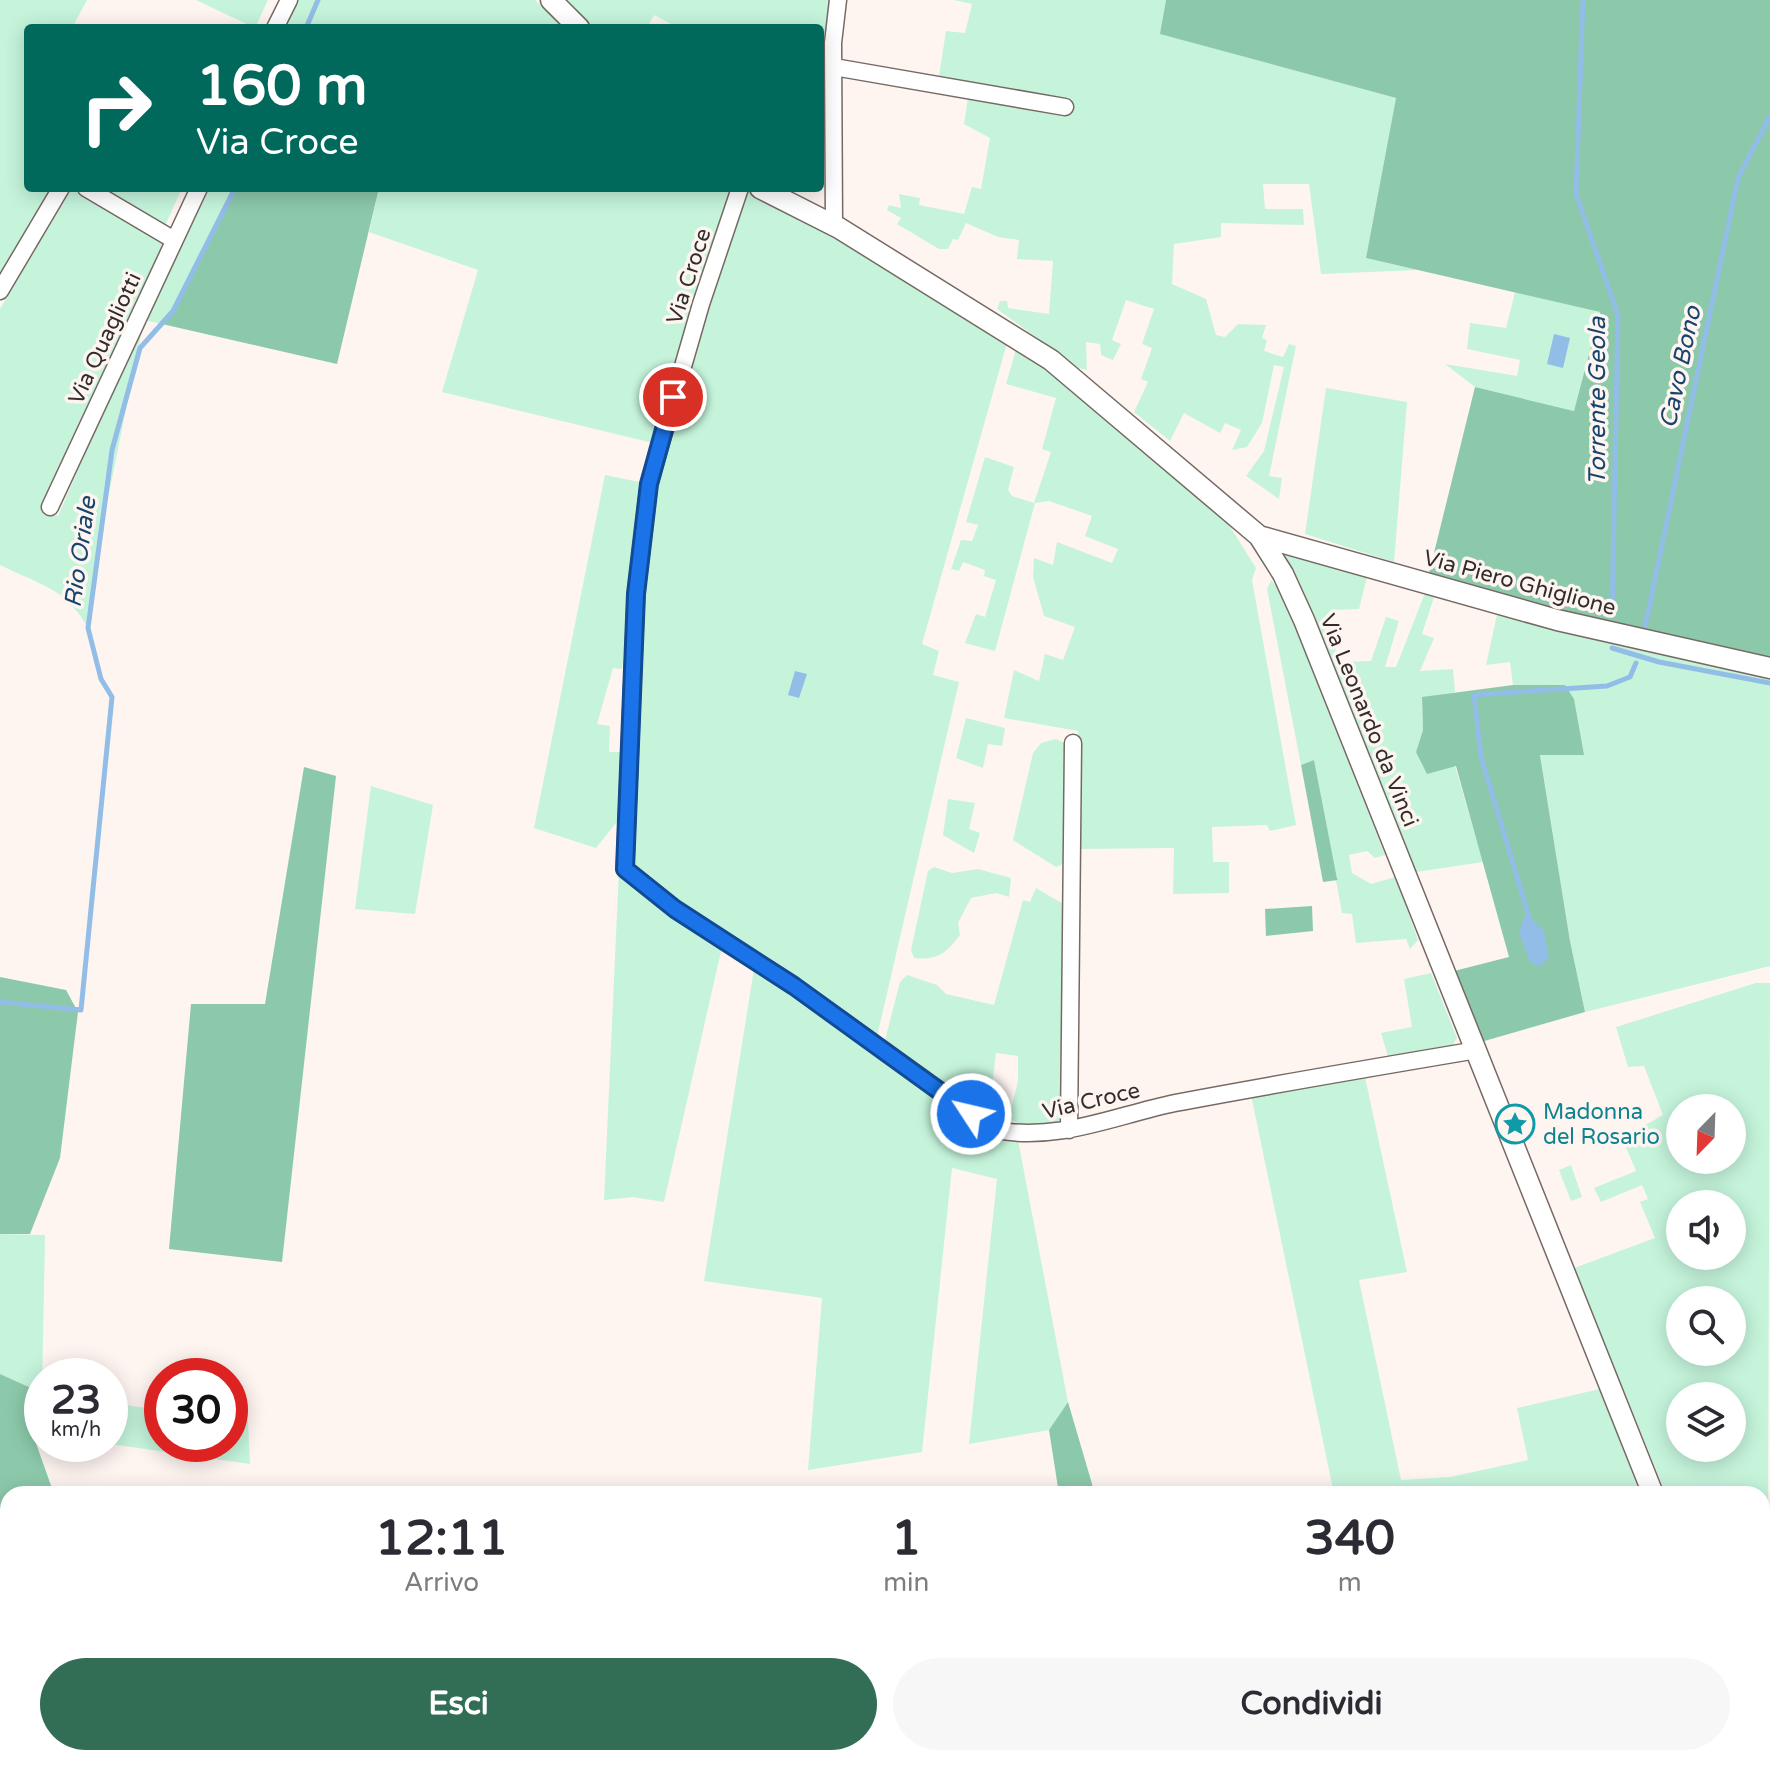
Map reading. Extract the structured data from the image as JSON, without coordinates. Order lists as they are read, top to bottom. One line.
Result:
{"streets":{"street":["Via Croce","Via Quagliotti","Via Piero Ghiglione","Via Leonardo da Vinci"]},"crossings":[["Via Croce","Via Leonardo da Vinci"],["Via Piero Ghiglione","Via Leonardo da Vinci"]],"water":["Cavo Bono","Torrente Geola","Rio Oriale"],"places":{"place":["Madonna del Rosario"]},"north":"bottom left","page":{"turn":["160 m","Via Croce"],"speed":"23 km/h","limit":"30","eta":["12:11","Arrivo","1","min","340","m"],"buttons":["Esci","Condividi"]}}
